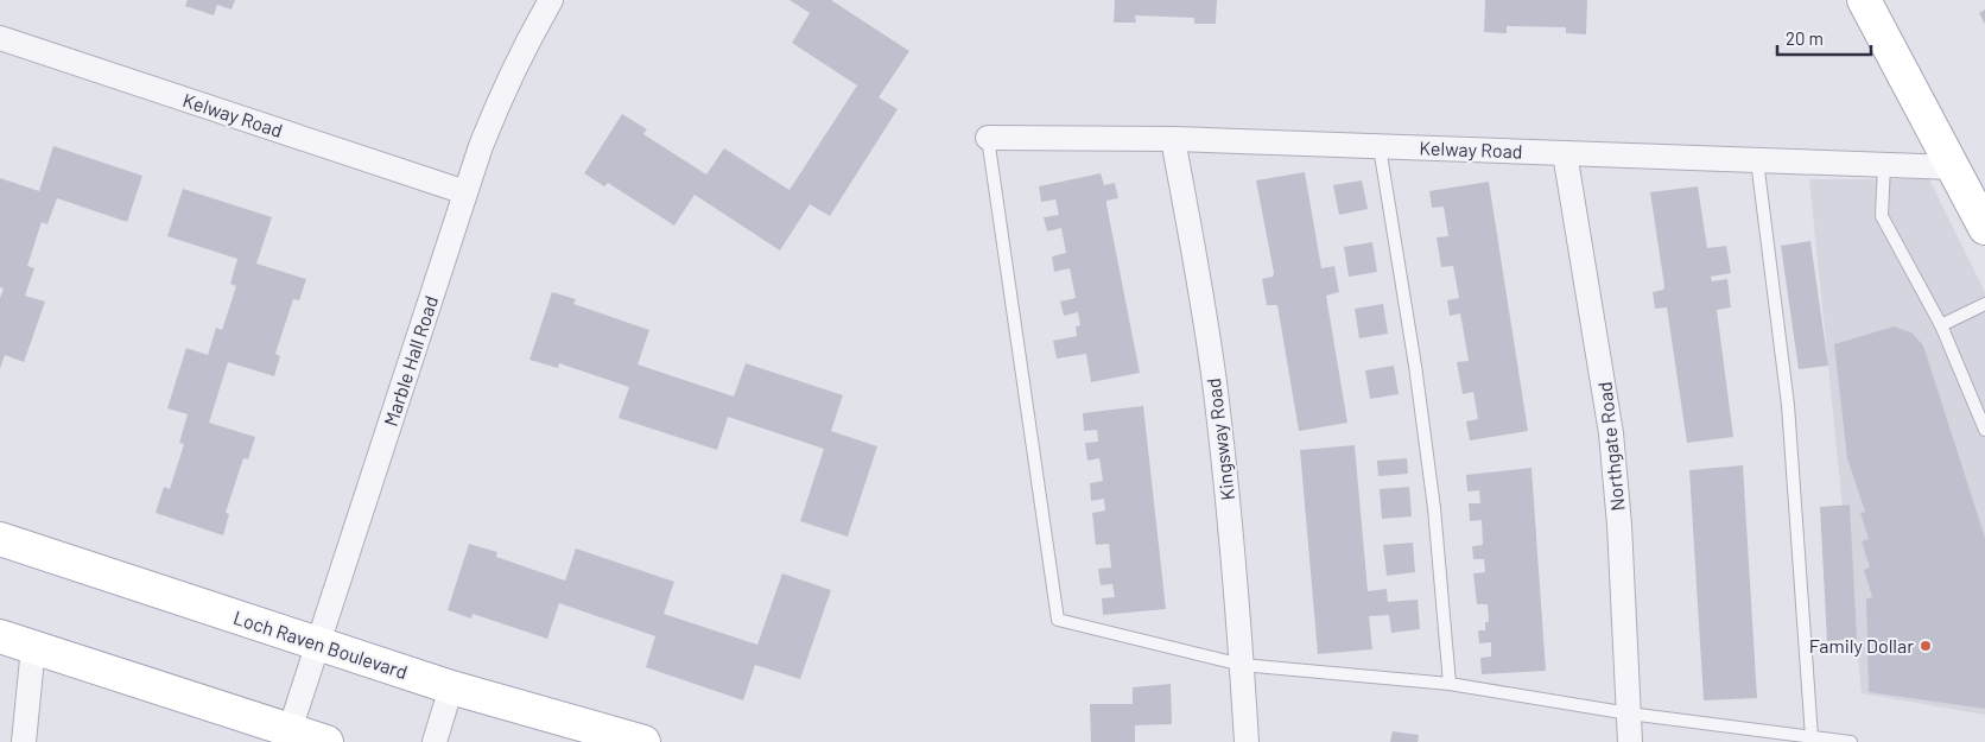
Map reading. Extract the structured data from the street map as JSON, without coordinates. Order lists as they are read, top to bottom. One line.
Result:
{"streets":{"main road":["Loch Raven Boulevard"],"street":["Kelway Road","Marble Hall Road","Kingsway Road","Northgate Road"]},"crossings":[["Kelway Road","Marble Hall Road"],["Kelway Road","Kingsway Road"],["Kelway Road","Northgate Road"],["Marble Hall Road","Loch Raven Boulevard"]],"places":["Family Dollar"],"scale_bar":"20 m"}
